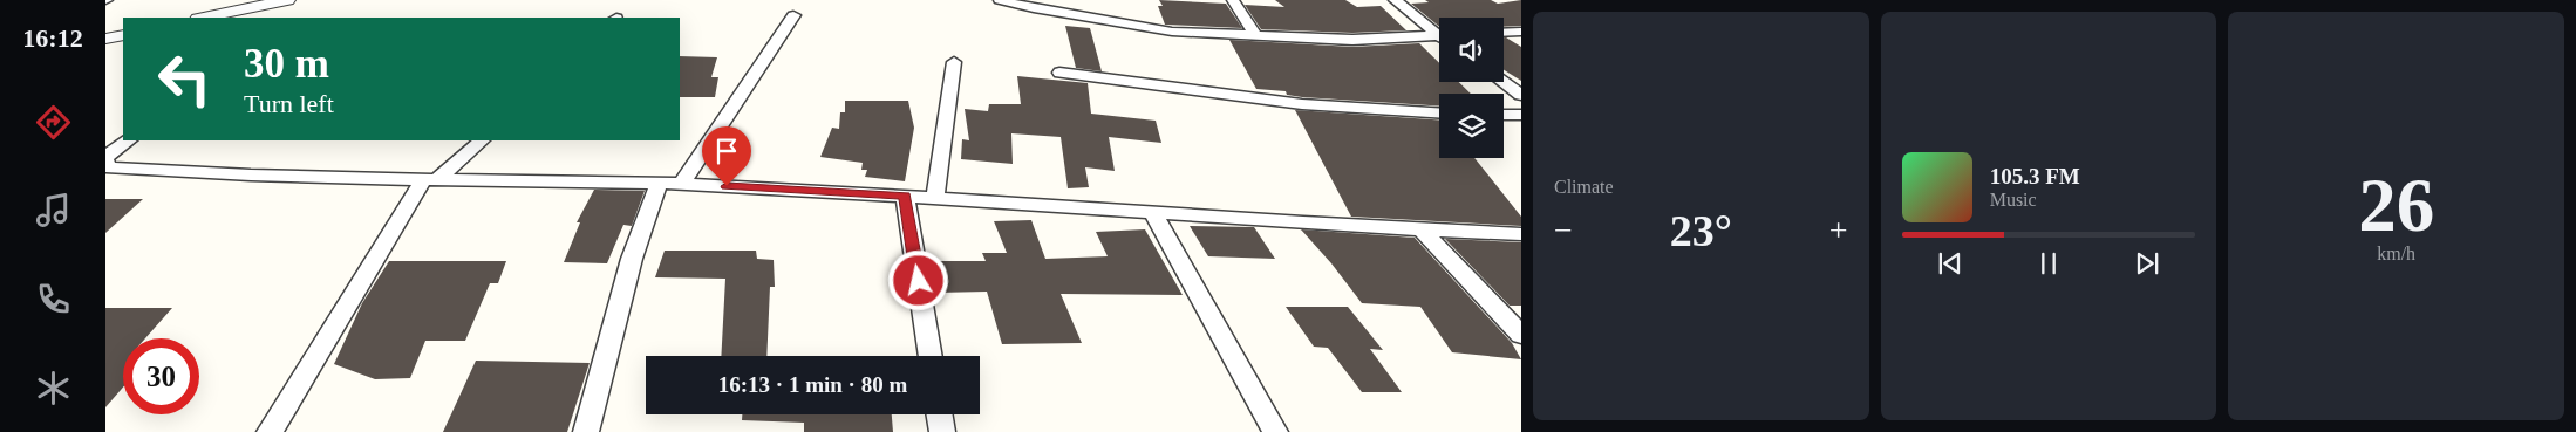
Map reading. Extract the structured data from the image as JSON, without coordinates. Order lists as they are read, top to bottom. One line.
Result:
{"page":{"tabs":"16:12","tile":["Climate",["26","km/h"]],"turn":["30 m","Turn left"],"song":["105.3 FM","Music"],"heat":["−","23°","+"],"limit":"30","trip":"16:13 · 1 min · 80 m"}}
